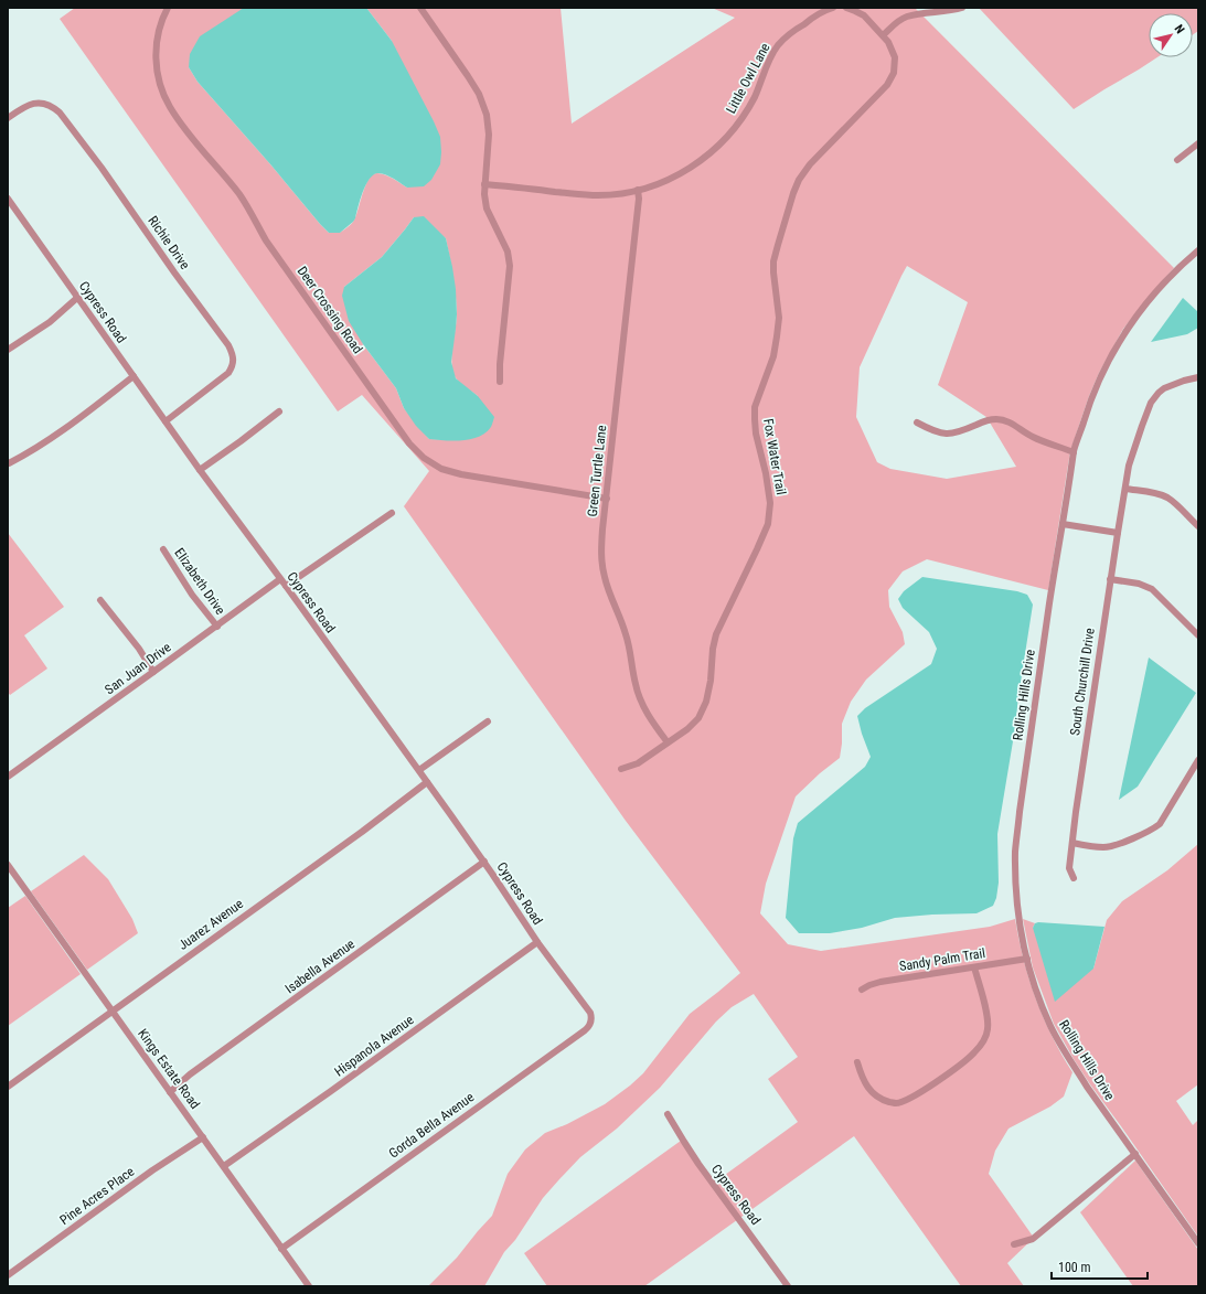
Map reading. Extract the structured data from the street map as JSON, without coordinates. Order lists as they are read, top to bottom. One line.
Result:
{"streets":{"street":["Little Owl Lane","Richie Drive","Deer Crossing Road","Cypress Road","Fox Water Trail","Green Turtle Lane","Elizabeth Drive","San Juan Drive","South Churchill Drive","Rolling Hills Drive","Juarez Avenue","Sandy Palm Trail","Isabella Avenue","Hispanola Avenue","Kings Estate Road","Gorda Bella Avenue","Pine Acres Place"]},"crossings":[["Little Owl Lane","Green Turtle Lane"],["Richie Drive","Cypress Road"],["Deer Crossing Road","Green Turtle Lane"],["Cypress Road","San Juan Drive"],["Cypress Road","Juarez Avenue"],["Cypress Road","Isabella Avenue"],["Cypress Road","Hispanola Avenue"],["Cypress Road","Gorda Bella Avenue"],["Fox Water Trail","Green Turtle Lane"],["Elizabeth Drive","San Juan Drive"],["Rolling Hills Drive","Sandy Palm Trail"],["Juarez Avenue","Kings Estate Road"],["Isabella Avenue","Kings Estate Road"],["Hispanola Avenue","Kings Estate Road"],["Kings Estate Road","Gorda Bella Avenue"],["Kings Estate Road","Pine Acres Place"]],"scale_bar":"100 m","north":"top right"}
